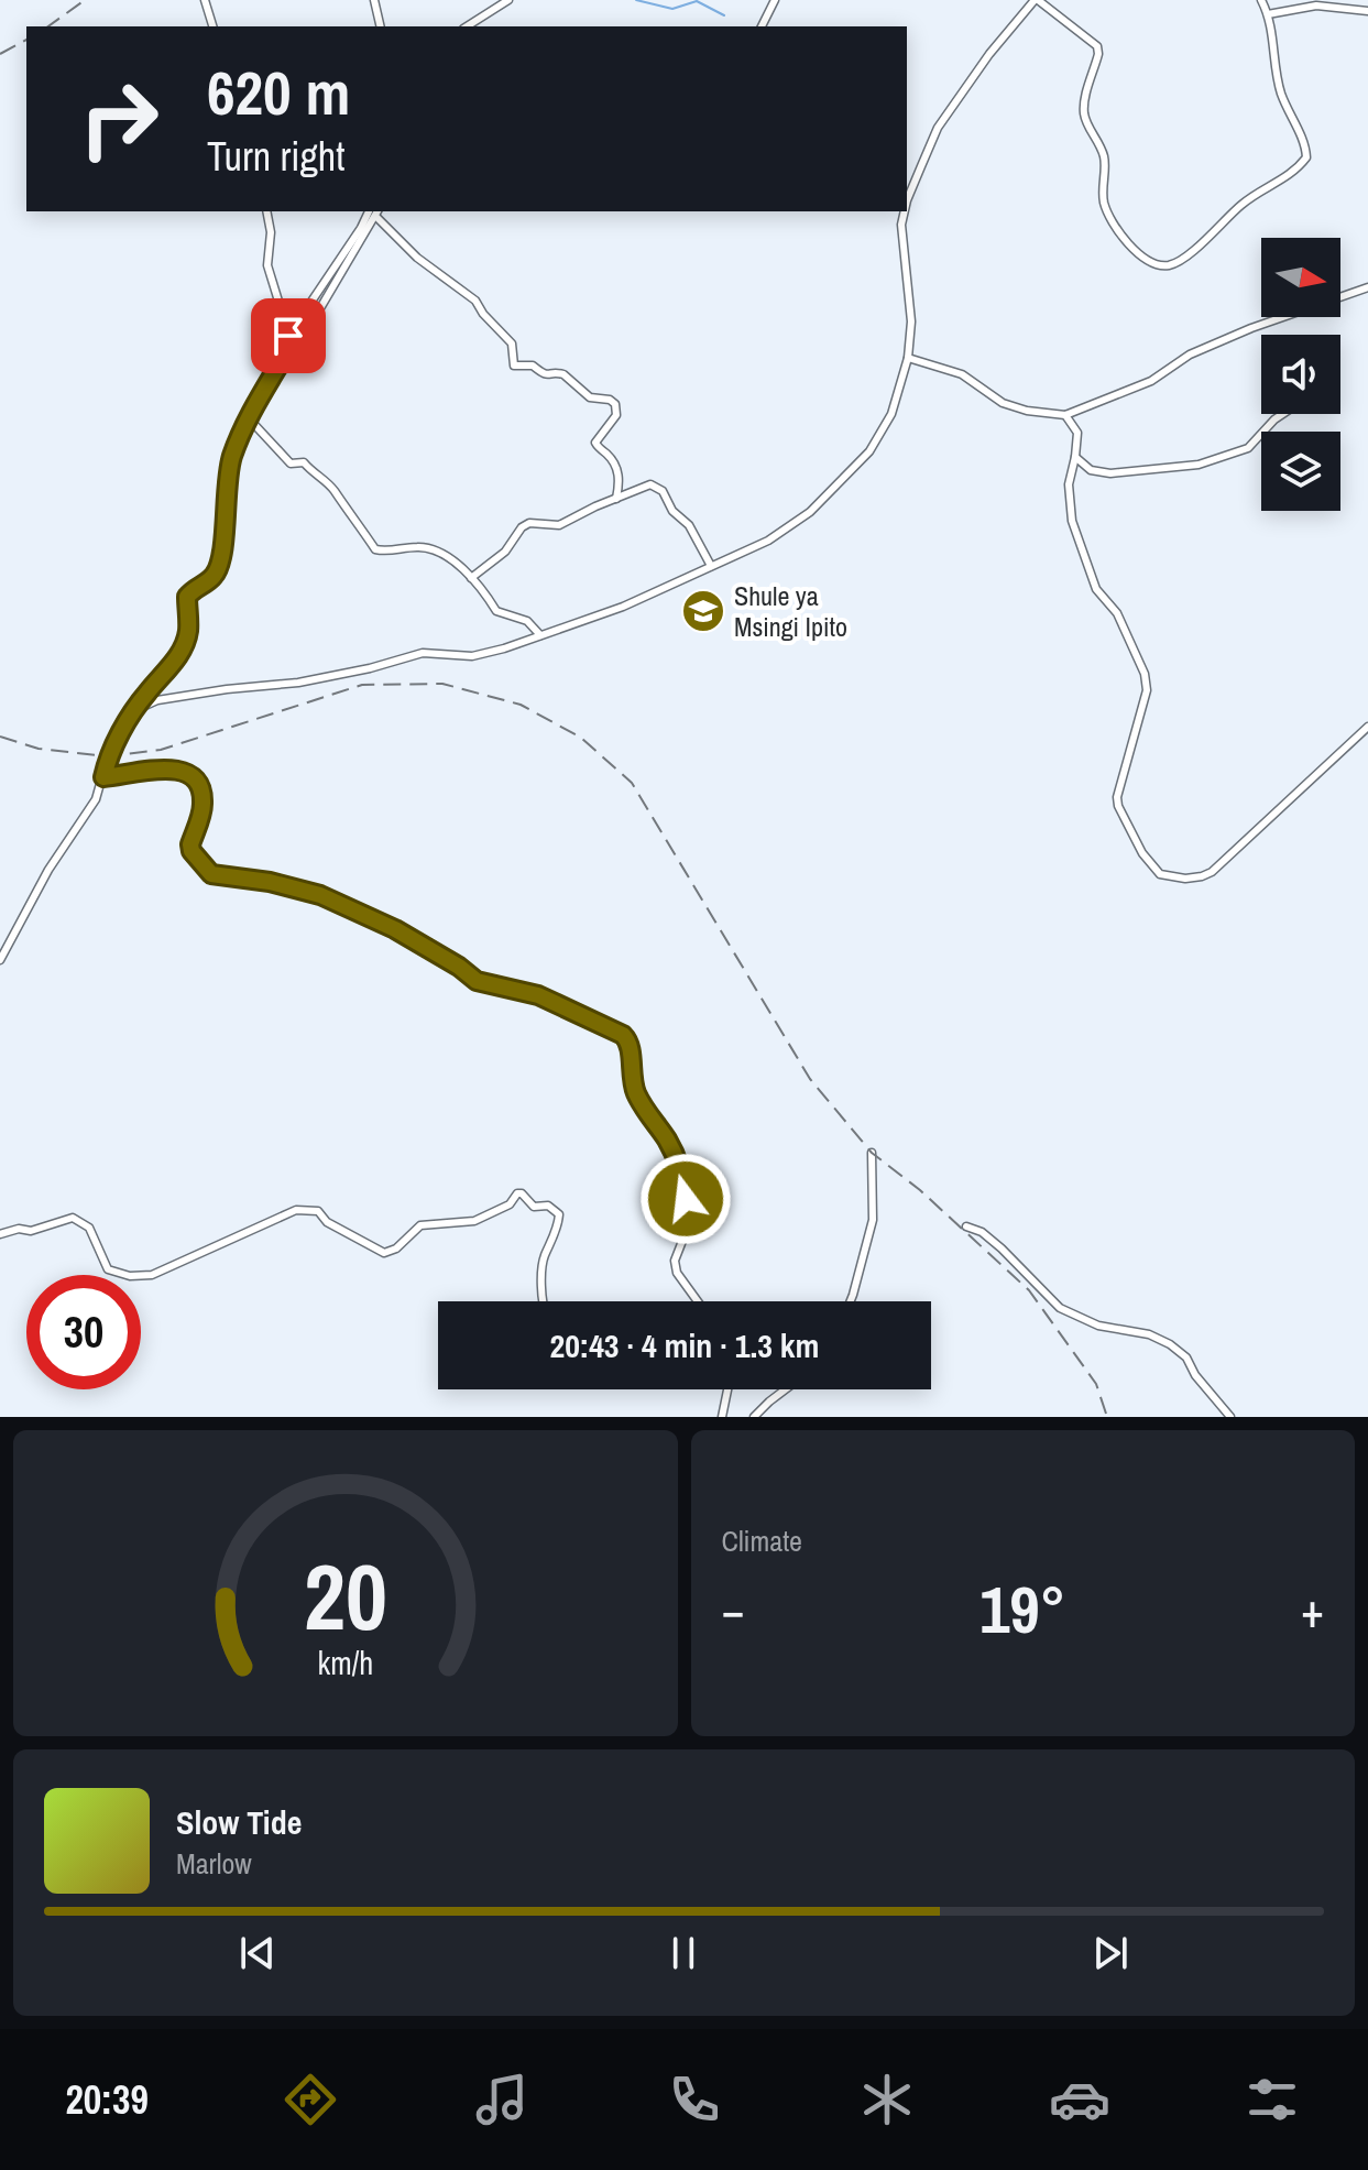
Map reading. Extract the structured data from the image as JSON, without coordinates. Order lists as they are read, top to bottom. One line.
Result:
{"places":{"school or university":["Shule ya Msingi Ipito"]},"north":"right","page":{"turn":["620 m","Turn right"],"limit":"30","trip":"20:43 · 4 min · 1.3 km","tile":"Climate","heat":["−","19°","+"],"song":["Slow Tide","Marlow"],"tabs":"20:39","gauge":["20","km/h"]}}
